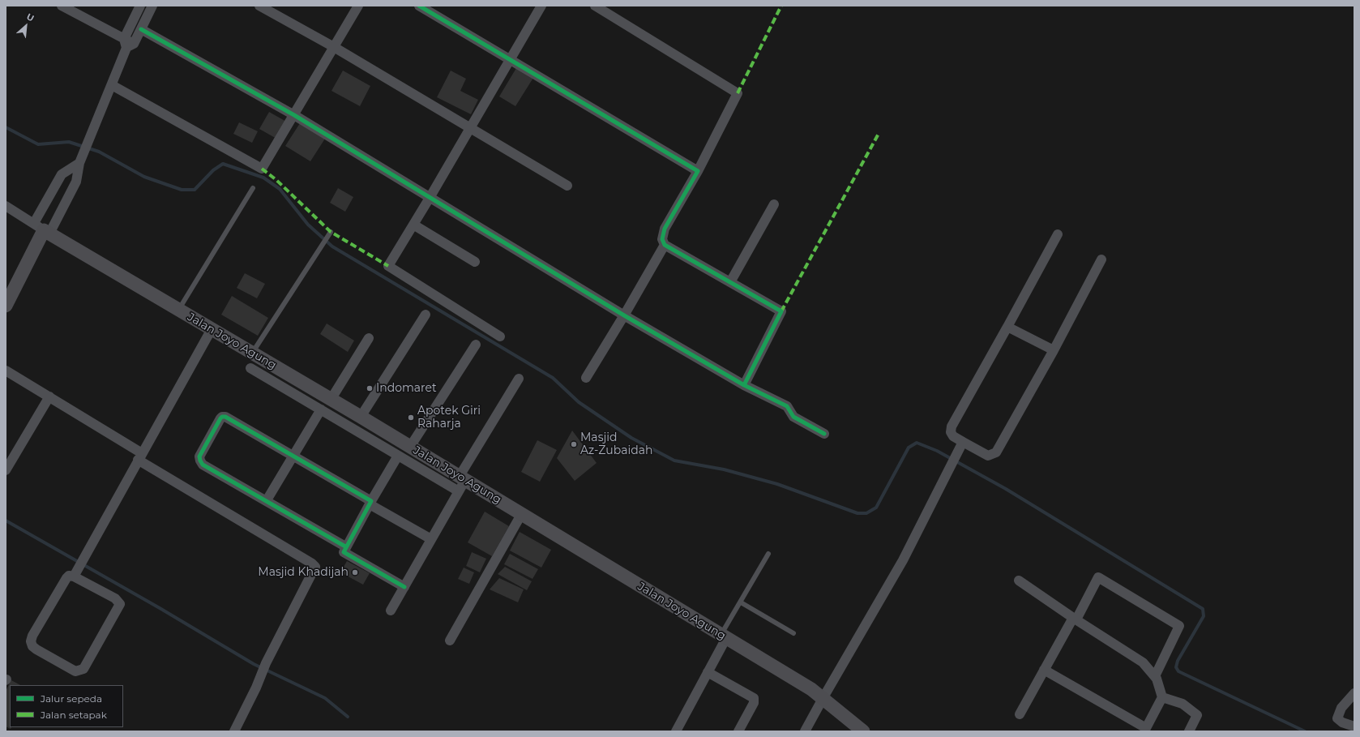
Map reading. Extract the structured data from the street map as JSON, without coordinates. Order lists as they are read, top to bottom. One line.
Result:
{"streets":{"main road":["Jalan Joyo Agung"]},"places":["Indomaret","Apotek Giri Raharja","Masjid Az-Zubaidah","Masjid Khadijah"],"legend":["Jalur sepeda","Jalan setapak"],"north":"top right"}
